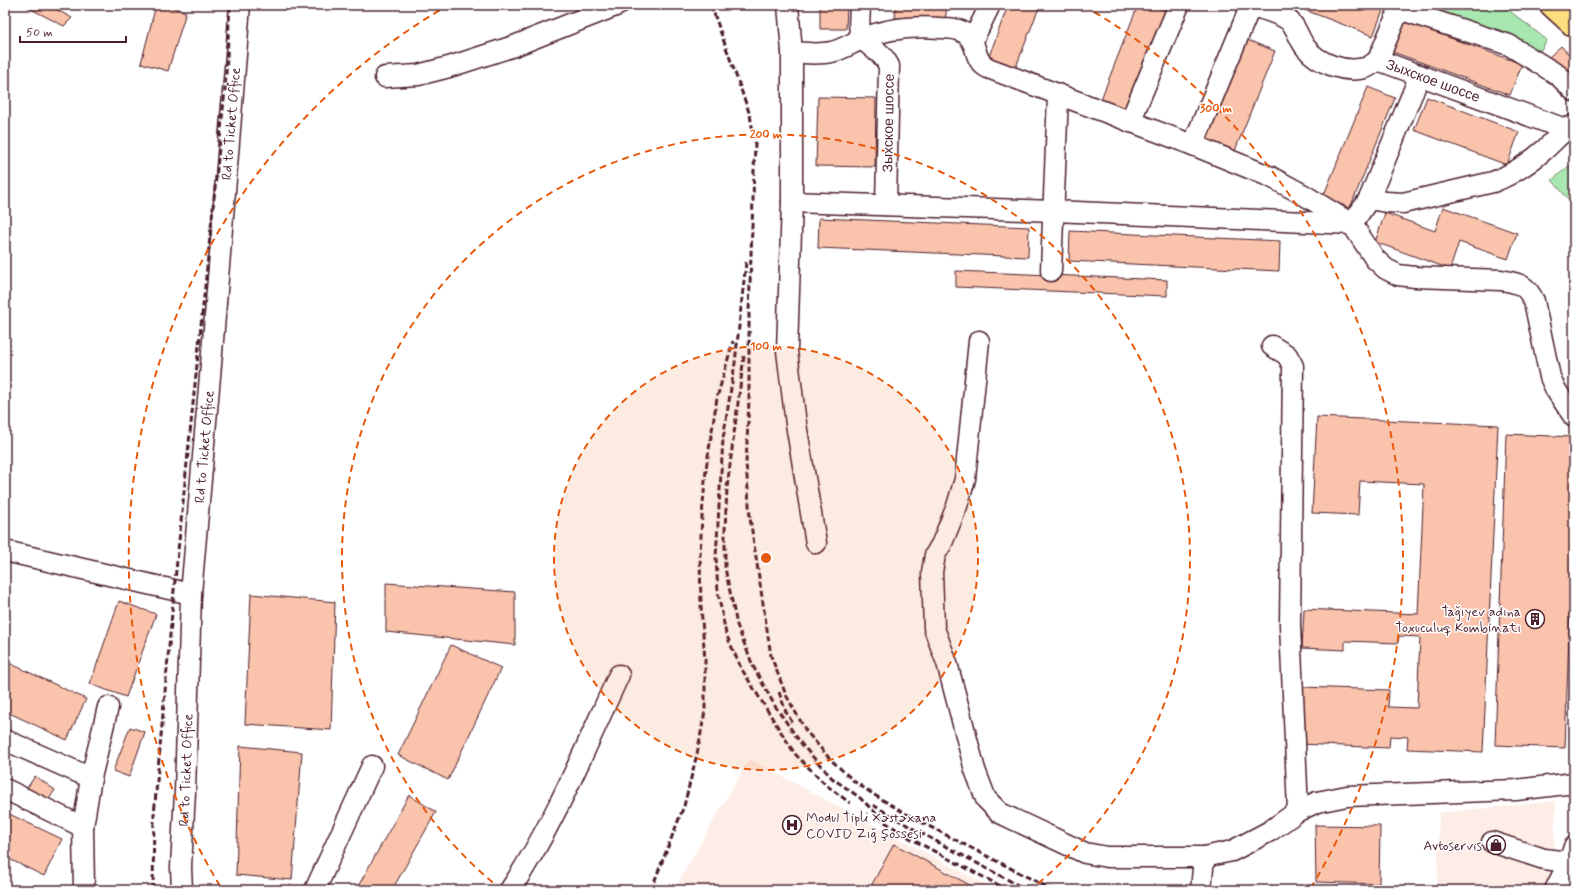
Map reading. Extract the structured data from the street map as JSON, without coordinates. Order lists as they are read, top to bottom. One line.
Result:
{"streets":{"street":["Зыхское шоссе","Rd to Ticket Office"]},"places":{"building":["Tağıyev adına Toxuculuq Kombinatı"],"hospital":["Modul Tipli Xəstəxana COVID Zığ şossesi"],"shop":["Avtoservis"]},"scale_bar":"50 m","rings":["300 m","200 m","100 m"]}
